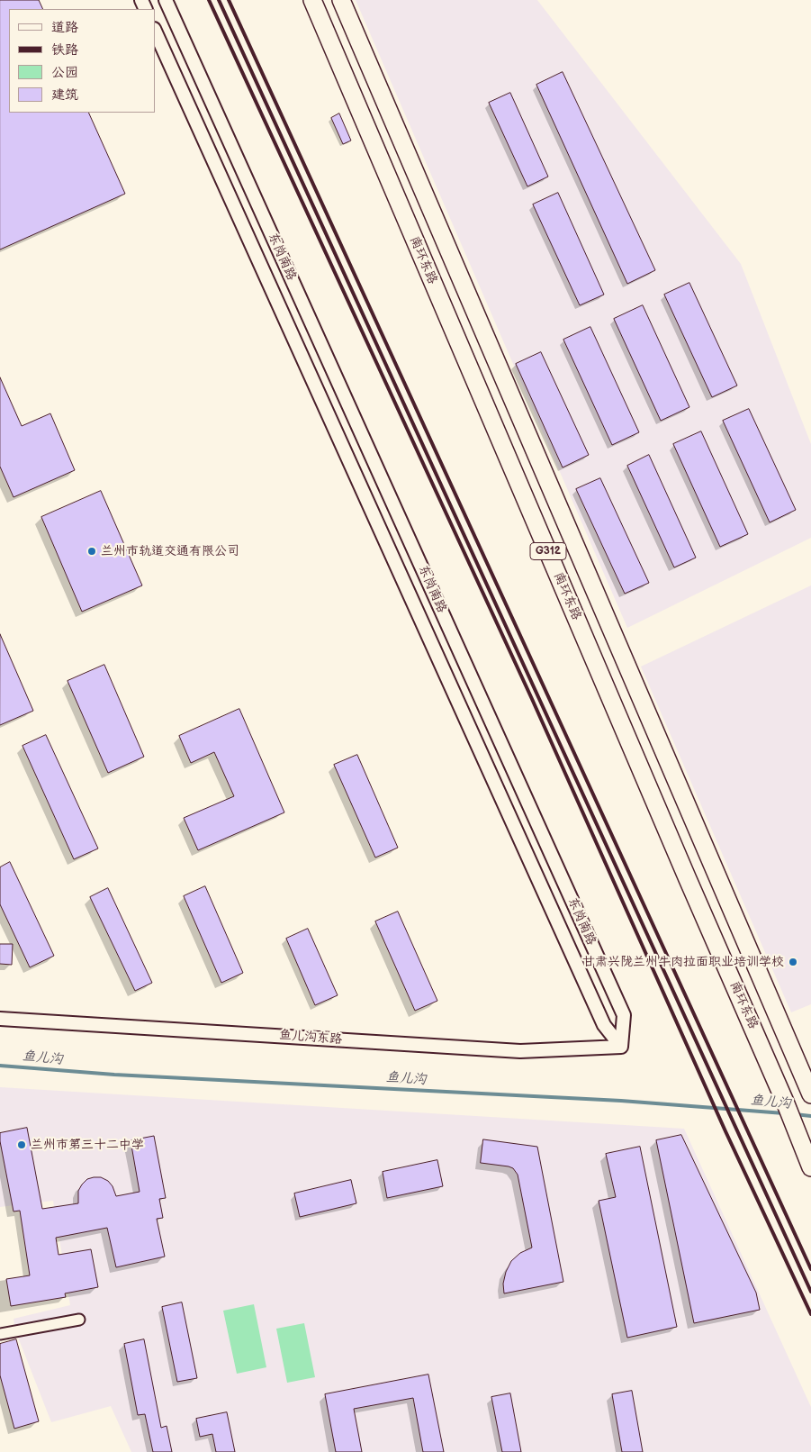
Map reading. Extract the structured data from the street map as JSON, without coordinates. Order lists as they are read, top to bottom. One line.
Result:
{"streets":{"highway":["南环东路","G312"],"street":["东岗南路","鱼儿沟东路"]},"crossings":[["东岗南路","鱼儿沟东路"]],"water":["鱼儿沟"],"places":["兰州市轨道交通有限公司","甘肃兴陇兰州牛肉拉面职业培训学校","兰州市第三十二中学"],"legend":["道路","铁路","公园","建筑"]}
